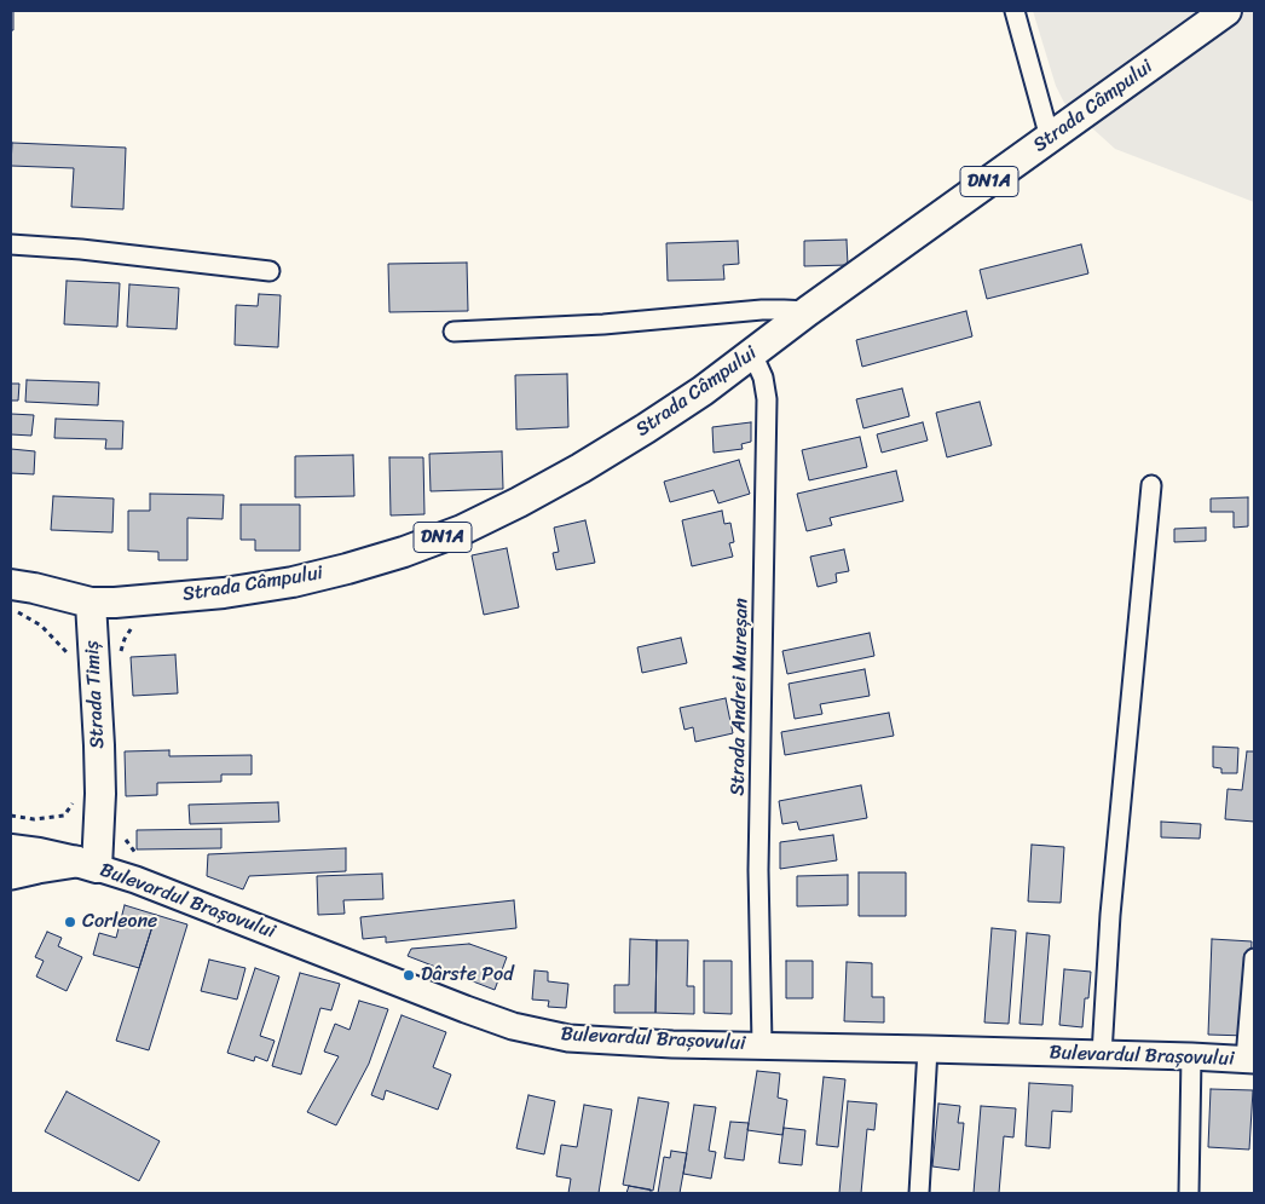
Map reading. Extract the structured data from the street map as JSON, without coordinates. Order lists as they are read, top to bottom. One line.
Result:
{"streets":{"main road":["Strada Câmpului","DN1A","Strada Timiș","Bulevardul Brașovului"],"street":["Strada Andrei Mureșan"]},"crossings":[["Strada Câmpului","DN1A"],["Strada Câmpului","Strada Timiș"],["Strada Câmpului","Strada Andrei Mureșan"],["DN1A","Strada Timiș"],["Strada Timiș","Bulevardul Brașovului"],["Strada Andrei Mureșan","Bulevardul Brașovului"]],"places":["Corleone","Dârste Pod"]}
